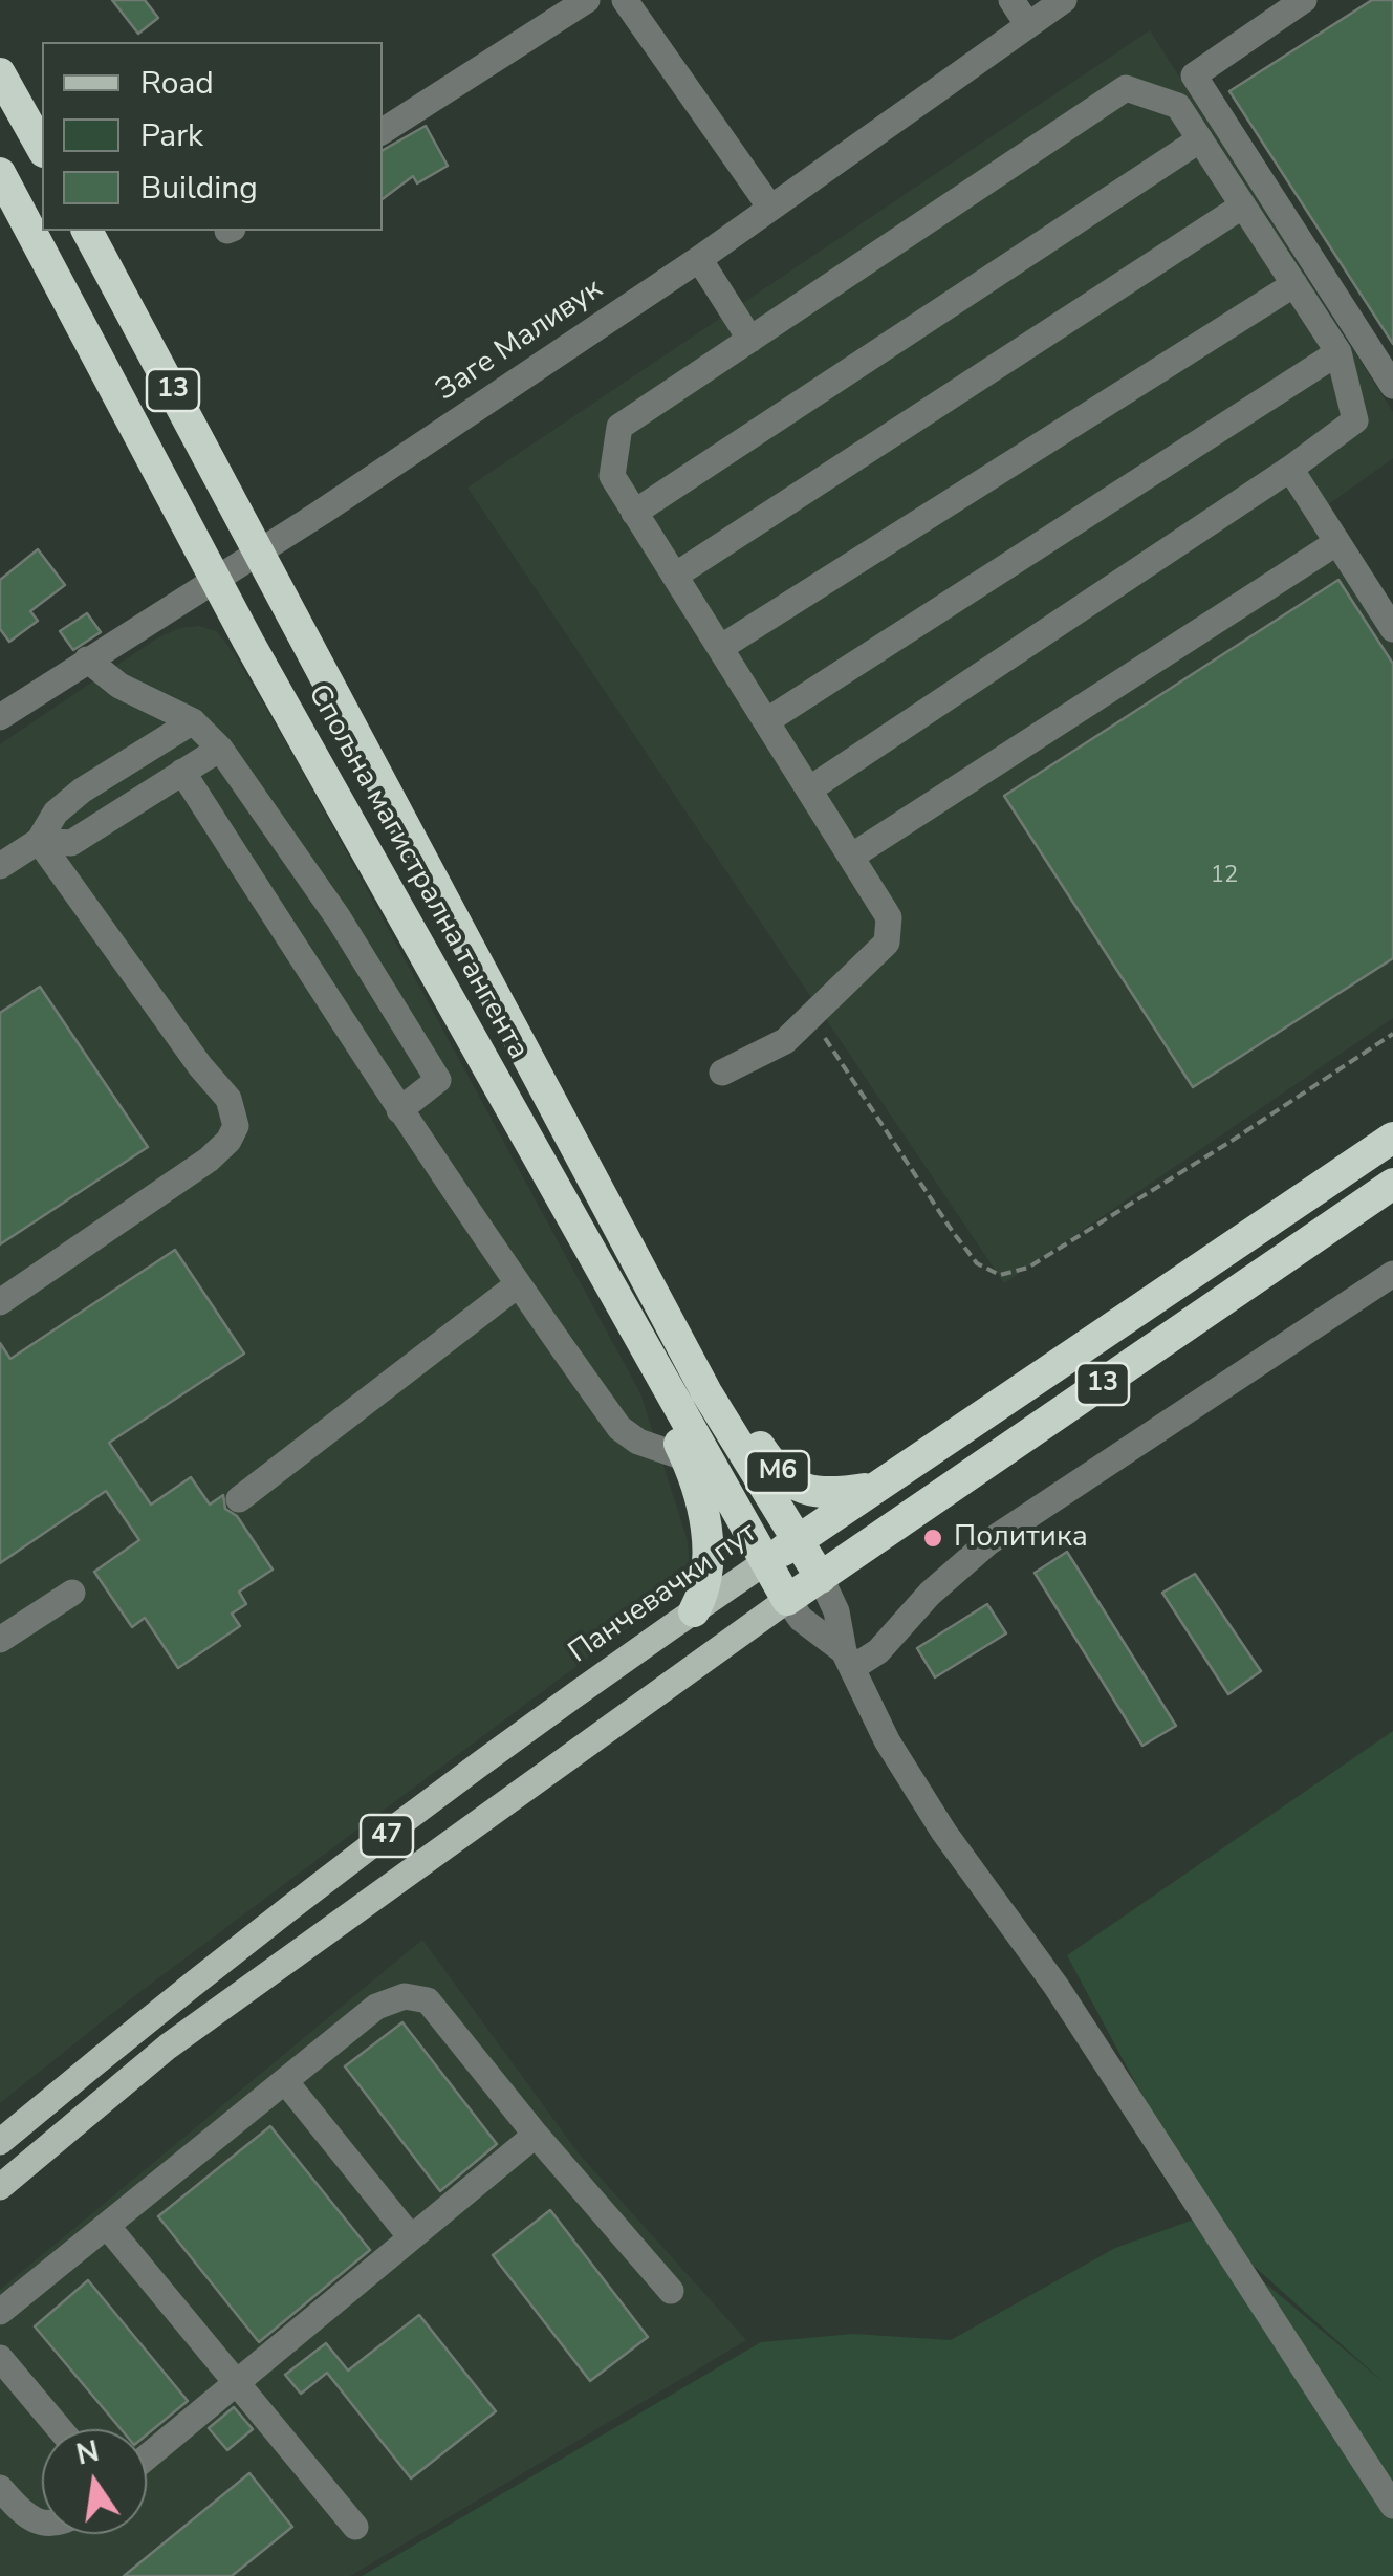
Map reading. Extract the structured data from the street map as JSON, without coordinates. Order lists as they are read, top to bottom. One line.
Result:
{"streets":{"highway":["13","Спољна магистрална тангента","M6","Панчевачки пут"],"main road":["47"],"street":["Заге Маливук"]},"crossings":[["Заге Маливук","Спољна магистрална тангента"],["13","Спољна магистрална тангента"],["13","47"],["Спољна магистрална тангента","M6"],["Спољна магистрална тангента","Панчевачки пут"],["Спољна магистрална тангента","47"],["M6","Панчевачки пут"]],"places":["Политика"],"house_numbers":["12"],"legend":["Road","Park","Building"],"north":"top"}
